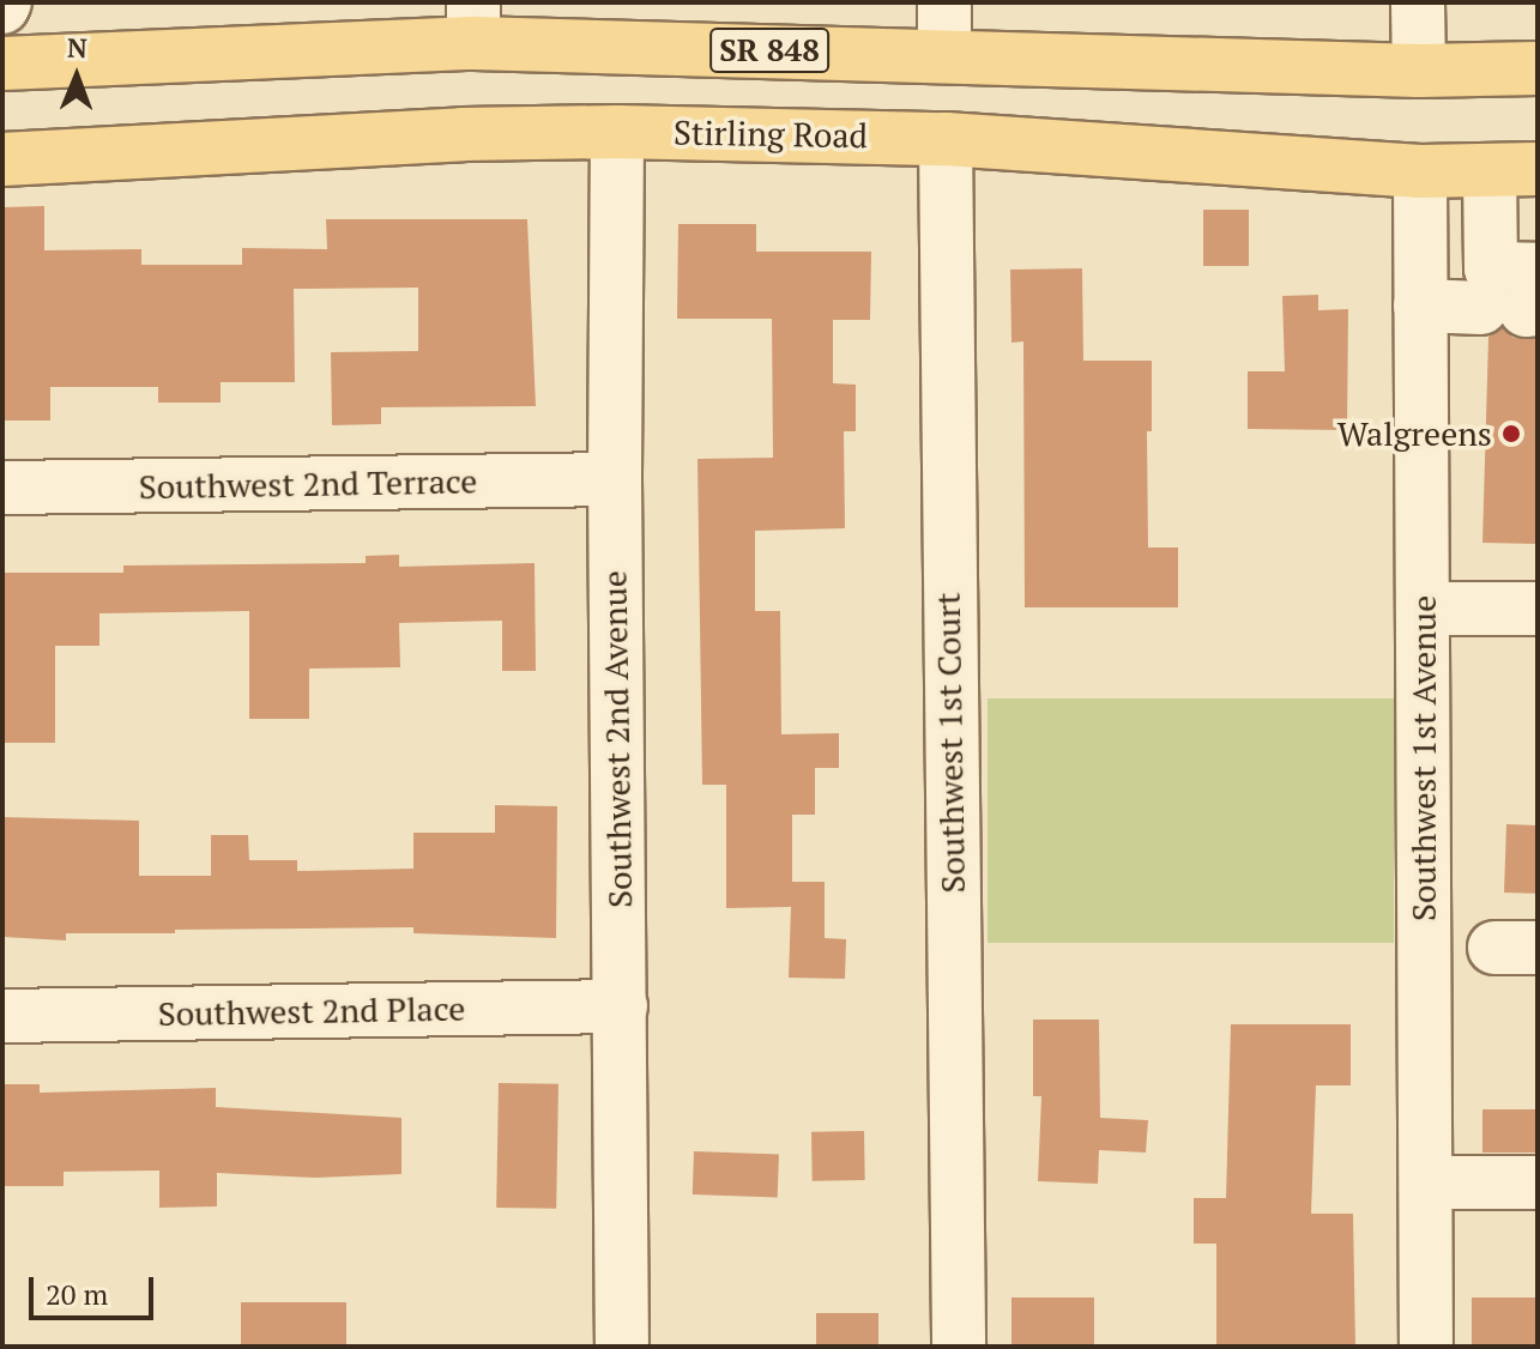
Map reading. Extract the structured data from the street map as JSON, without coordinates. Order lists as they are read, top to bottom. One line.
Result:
{"streets":{"main road":["SR 848","Stirling Road"],"street":["Southwest 2nd Terrace","Southwest 2nd Avenue","Southwest 1st Court","Southwest 1st Avenue","Southwest 2nd Place"]},"crossings":[["Stirling Road","Southwest 2nd Avenue"],["Stirling Road","Southwest 1st Court"],["Stirling Road","Southwest 1st Avenue"],["Southwest 2nd Terrace","Southwest 2nd Avenue"],["Southwest 2nd Avenue","Southwest 2nd Place"]],"places":["Walgreens"],"scale_bar":"20 m","north":"top"}
